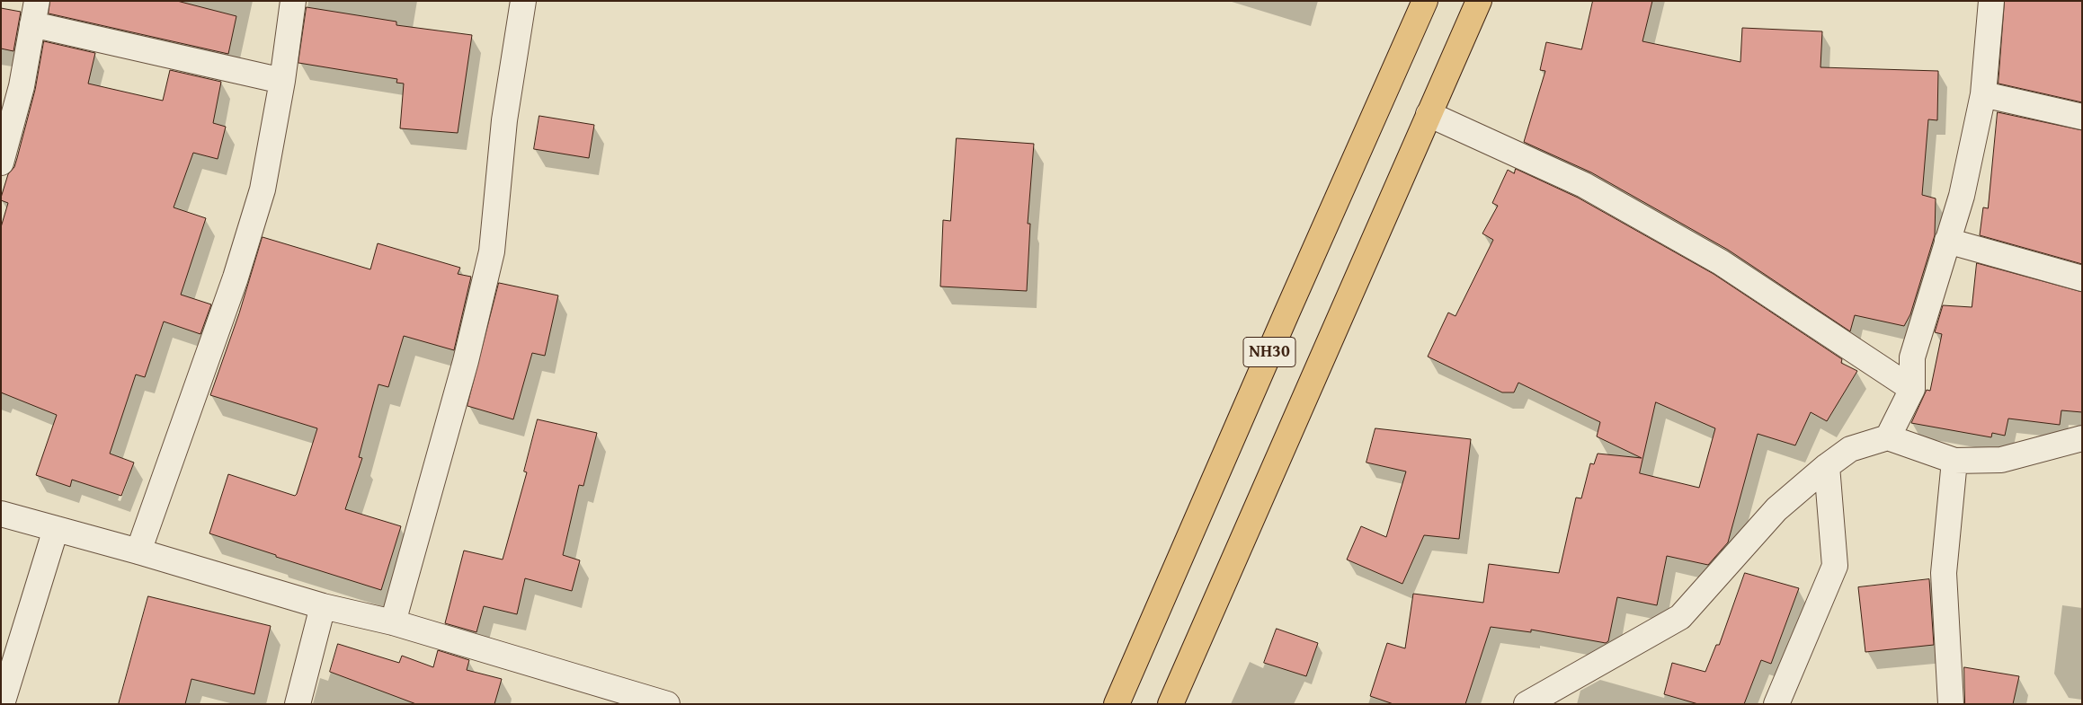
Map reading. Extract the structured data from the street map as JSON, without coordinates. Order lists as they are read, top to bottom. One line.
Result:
{"streets":{"highway":["NH30"]}}
